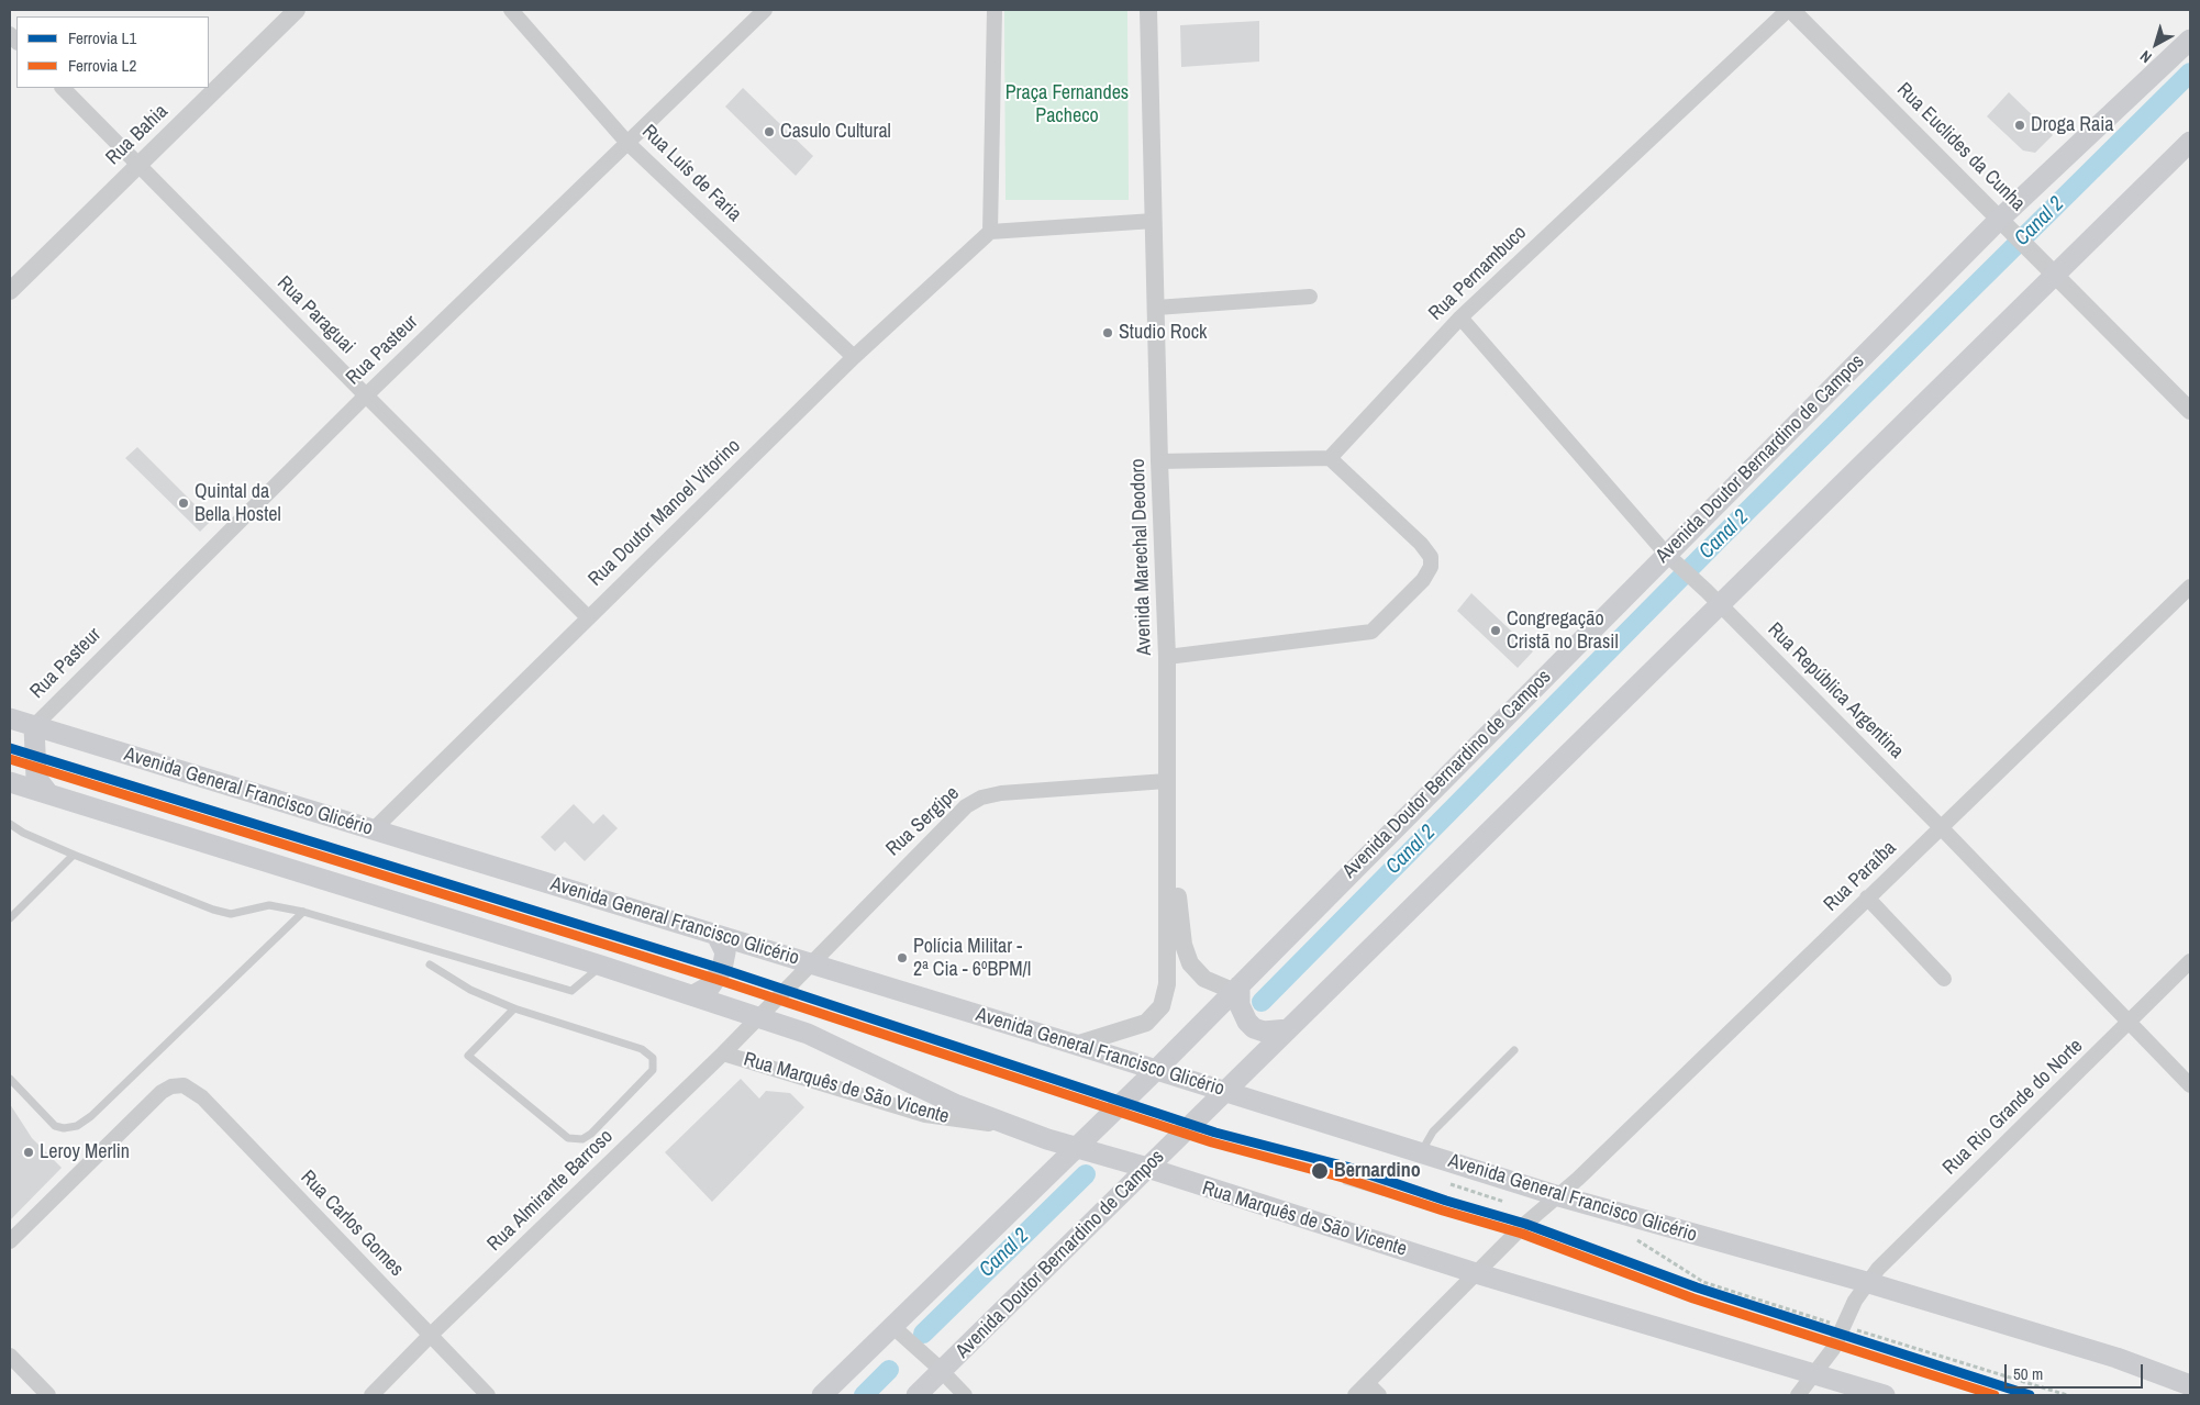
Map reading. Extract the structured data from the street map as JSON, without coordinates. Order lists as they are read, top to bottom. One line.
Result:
{"streets":{"main road":["Avenida Doutor Bernardino de Campos","Avenida General Francisco Glicério","Rua Marquês de São Vicente"],"street":["Rua Bahia","Rua Euclides da Cunha","Rua Luís de Faria","Rua Pernambuco","Rua Paraguai","Rua Pasteur","Rua Doutor Manoel Vitorino","Avenida Marechal Deodoro","Rua República Argentina","Rua Sergipe","Rua Paraíba","Rua Rio Grande do Norte","Rua Almirante Barroso","Rua Carlos Gomes"]},"crossings":[["Rua Bahia","Rua Paraguai"],["Rua Euclides da Cunha","Rua Pernambuco"],["Rua Euclides da Cunha","Avenida Doutor Bernardino de Campos"],["Rua Luís de Faria","Rua Pasteur"],["Rua Luís de Faria","Rua Doutor Manoel Vitorino"],["Rua Pernambuco","Rua República Argentina"],["Rua Paraguai","Rua Pasteur"],["Rua Paraguai","Rua Doutor Manoel Vitorino"],["Rua Pasteur","Avenida General Francisco Glicério"],["Avenida Doutor Bernardino de Campos","Rua República Argentina"],["Avenida Doutor Bernardino de Campos","Avenida General Francisco Glicério"],["Avenida Doutor Bernardino de Campos","Rua Marquês de São Vicente"],["Rua Doutor Manoel Vitorino","Avenida General Francisco Glicério"],["Avenida Marechal Deodoro","Avenida General Francisco Glicério"],["Avenida Marechal Deodoro","Rua Sergipe"],["Rua República Argentina","Rua Paraíba"],["Rua República Argentina","Rua Rio Grande do Norte"],["Avenida General Francisco Glicério","Rua Sergipe"],["Avenida General Francisco Glicério","Rua Paraíba"],["Avenida General Francisco Glicério","Rua Rio Grande do Norte"],["Rua Sergipe","Rua Almirante Barroso"],["Rua Paraíba","Rua Marquês de São Vicente"],["Rua Marquês de São Vicente","Rua Rio Grande do Norte"],["Rua Marquês de São Vicente","Rua Almirante Barroso"],["Rua Almirante Barroso","Rua Carlos Gomes"]],"water":["Canal 2"],"parks":["Praça Fernandes Pacheco"],"places":["Droga Raia","Casulo Cultural","Studio Rock","Quintal da Bella Hostel","Congregação Cristã no Brasil","Polícia Militar - 2ª Cia - 6ºBPM/I","Leroy Merlin","Bernardino"],"lines":["rail line L1","rail line L2"],"legend":["Ferrovia L1","Ferrovia L2"],"scale_bar":"50 m","north":"bottom left"}
